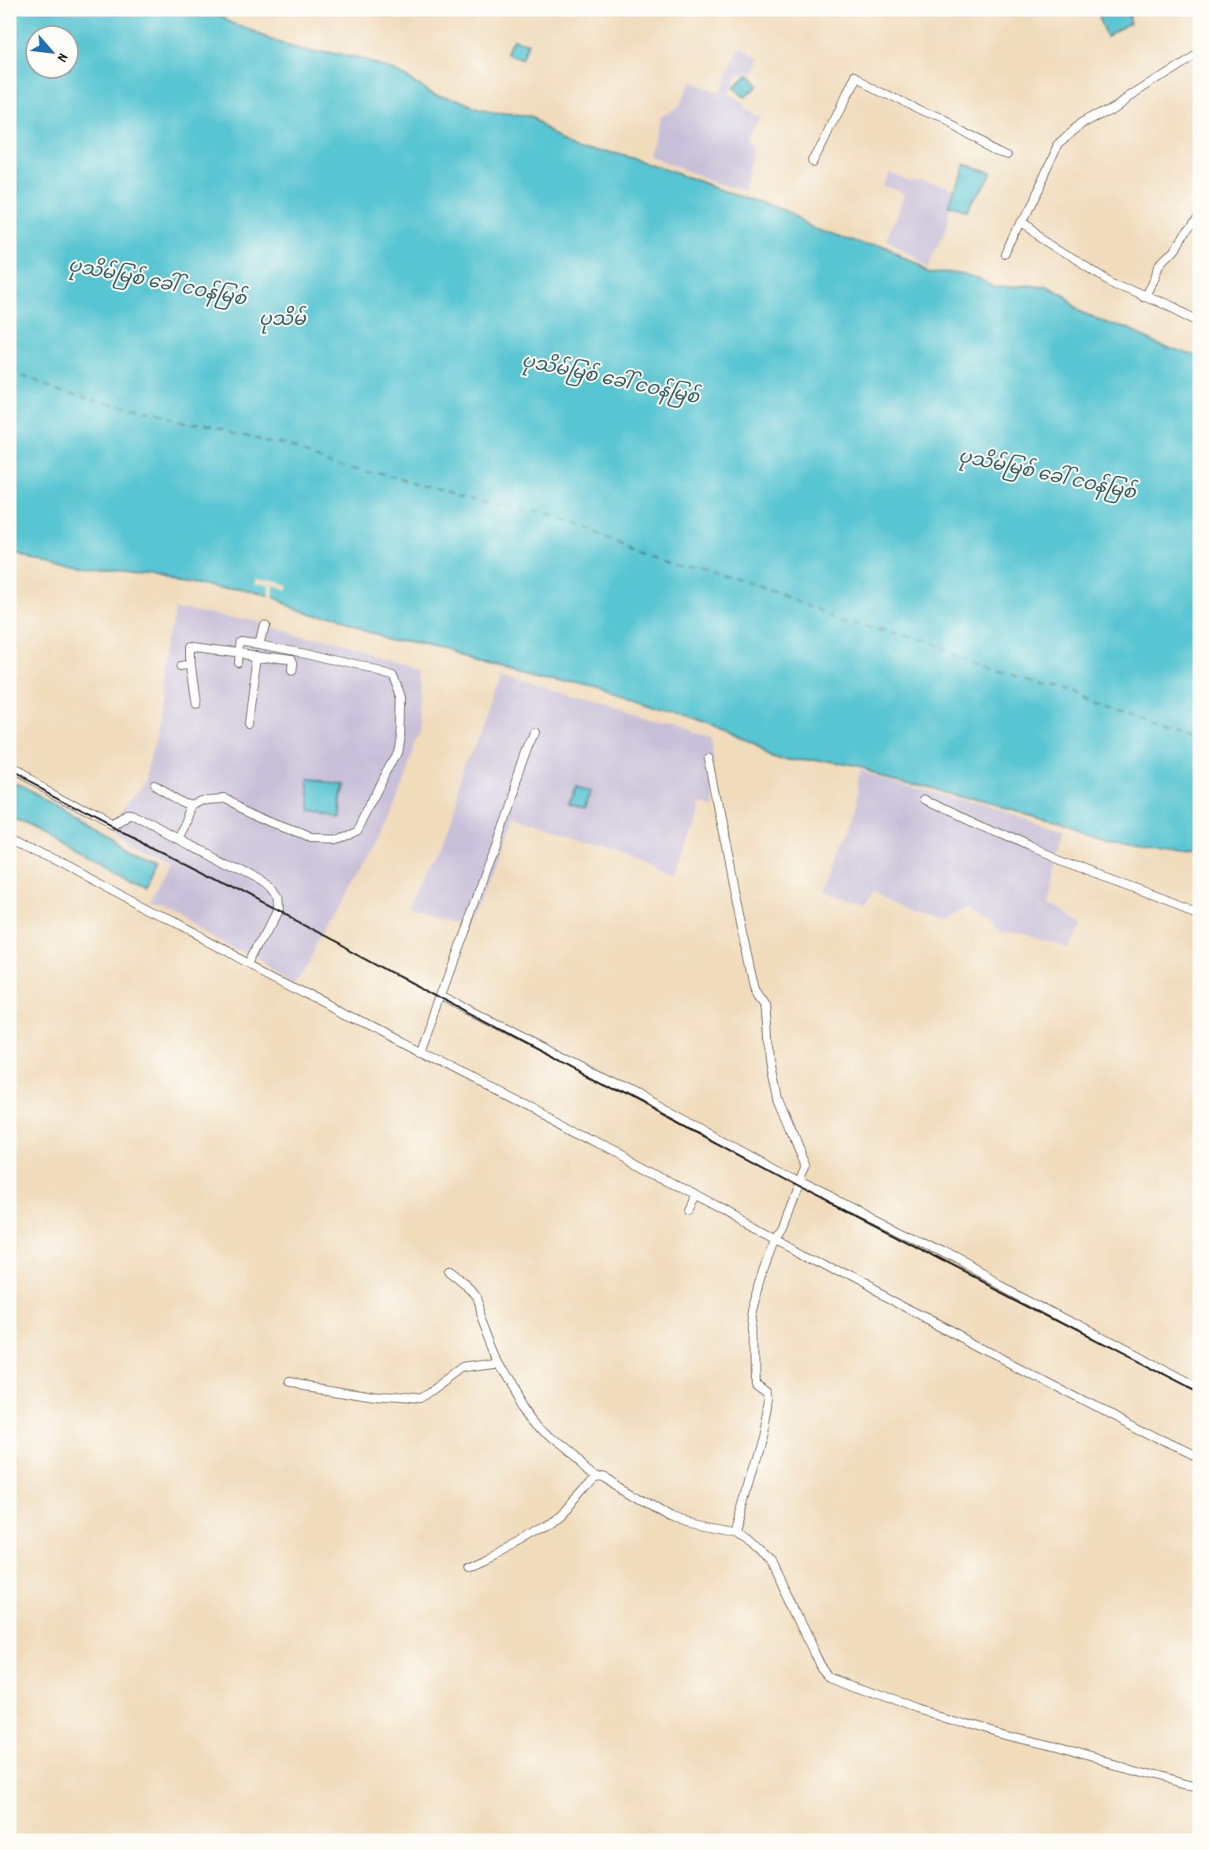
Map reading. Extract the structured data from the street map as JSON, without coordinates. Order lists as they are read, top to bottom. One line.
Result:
{"water":["ပုသိမ်မြစ် ခေါ် ငဝန်မြစ်","ပုသိမ်"],"north":"bottom right"}
